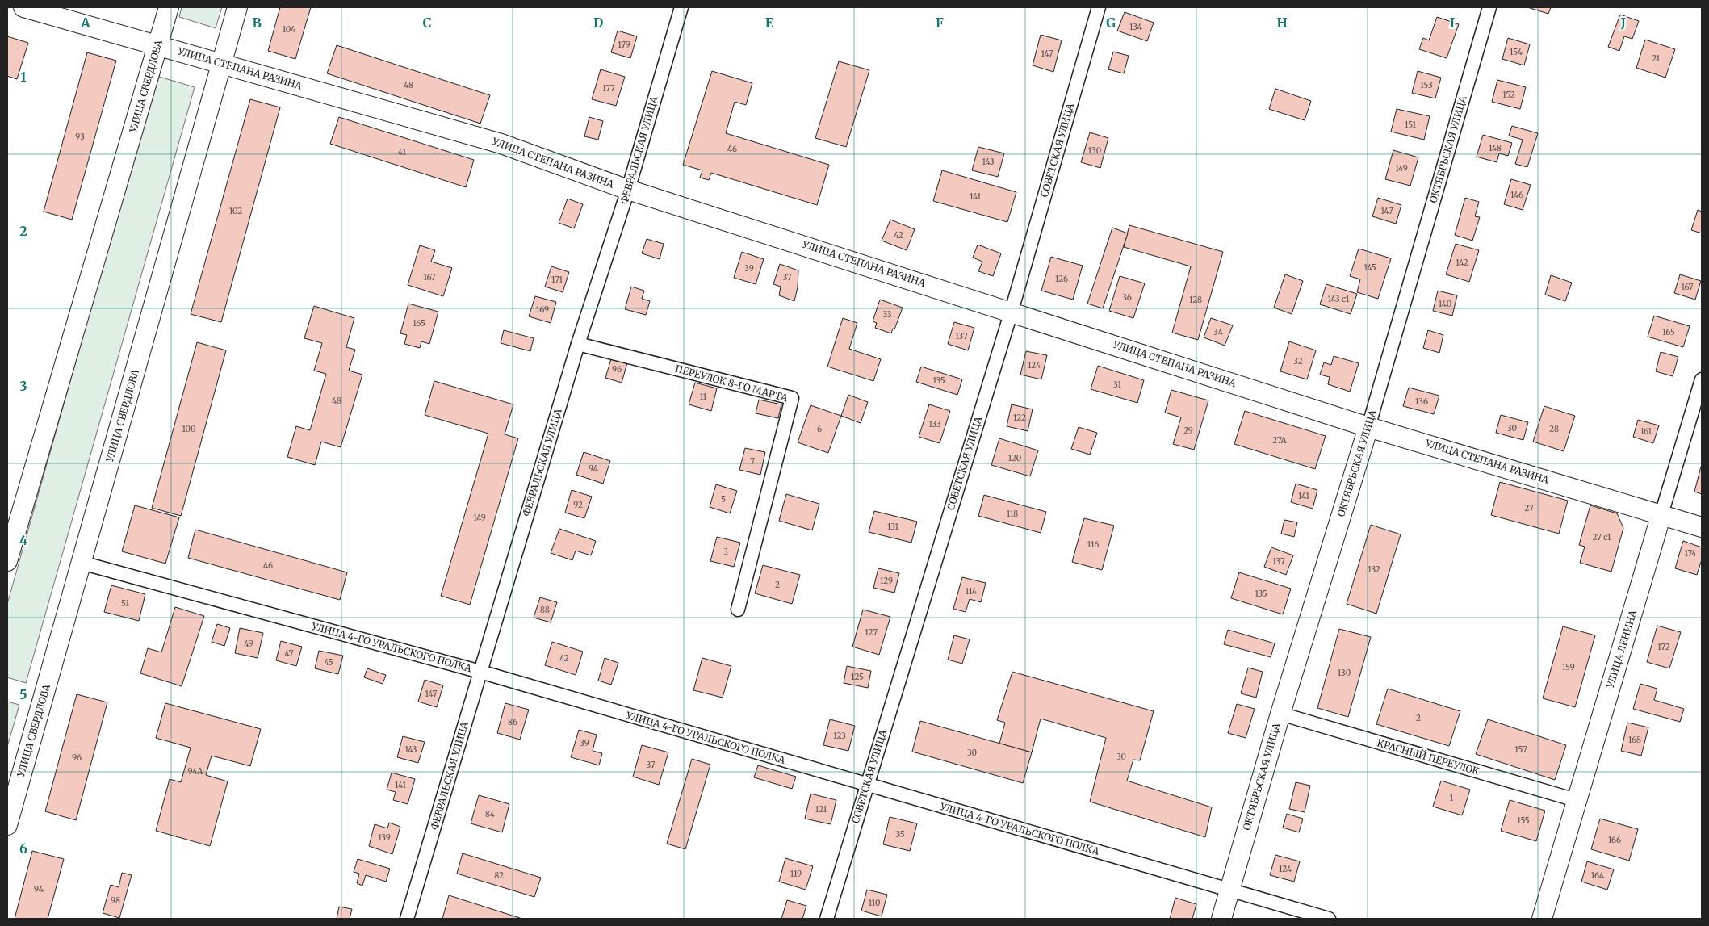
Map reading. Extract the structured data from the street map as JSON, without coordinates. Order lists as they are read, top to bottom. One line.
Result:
{"streets":{"main road":["УЛИЦА СТЕПАНА РАЗИНА","УЛИЦА СВЕРДЛОВА","ОКТЯБРЬСКАЯ УЛИЦА","УЛИЦА ЛЕНИНА"],"street":["ФЕВРАЛЬСКАЯ УЛИЦА","СОВЕТСКАЯ УЛИЦА","ПЕРЕУЛОК 8-ГО МАРТА","УЛИЦА 4-ГО УРАЛЬСКОГО ПОЛКА","КРАСНЫЙ ПЕРЕУЛОК"]},"crossings":[["УЛИЦА СТЕПАНА РАЗИНА","УЛИЦА СВЕРДЛОВА"],["УЛИЦА СТЕПАНА РАЗИНА","ОКТЯБРЬСКАЯ УЛИЦА"],["УЛИЦА СТЕПАНА РАЗИНА","ФЕВРАЛЬСКАЯ УЛИЦА"],["УЛИЦА СТЕПАНА РАЗИНА","СОВЕТСКАЯ УЛИЦА"],["УЛИЦА СТЕПАНА РАЗИНА","УЛИЦА ЛЕНИНА"],["УЛИЦА СВЕРДЛОВА","УЛИЦА 4-ГО УРАЛЬСКОГО ПОЛКА"],["ОКТЯБРЬСКАЯ УЛИЦА","УЛИЦА 4-ГО УРАЛЬСКОГО ПОЛКА"],["ОКТЯБРЬСКАЯ УЛИЦА","КРАСНЫЙ ПЕРЕУЛОК"],["ФЕВРАЛЬСКАЯ УЛИЦА","ПЕРЕУЛОК 8-ГО МАРТА"],["ФЕВРАЛЬСКАЯ УЛИЦА","УЛИЦА 4-ГО УРАЛЬСКОГО ПОЛКА"],["СОВЕТСКАЯ УЛИЦА","УЛИЦА 4-ГО УРАЛЬСКОГО ПОЛКА"],["УЛИЦА ЛЕНИНА","КРАСНЫЙ ПЕРЕУЛОК"]],"house_numbers":["134","104","179","154","147","21","48","153","177","152","151","93","148","46","130","41","143","149","146","141","102","147","42","142","145","39","167","37","126","171","167","36","143 с1","128","140","169","33","165","34","165","137","32","124","96","135","31","11","48","136","122","133","30","100","6","28","29","161","27А","120","7","94","141","5","92","27","118","149","131","27 с1","116","3","174","137","46","132","129","2","114","135","51","88","127","49","172","47","42","45","159","130","125","147","2","86","123","168","39","143","157","30","30","96","37","94А","141","1","121","84","155","35","139","166","124","119","82","164","94","98","110"],"grid":{"columns":["A","B","C","D","E","F","G","H","I","J"],"rows":["1","2","3","4","5","6"]}}
